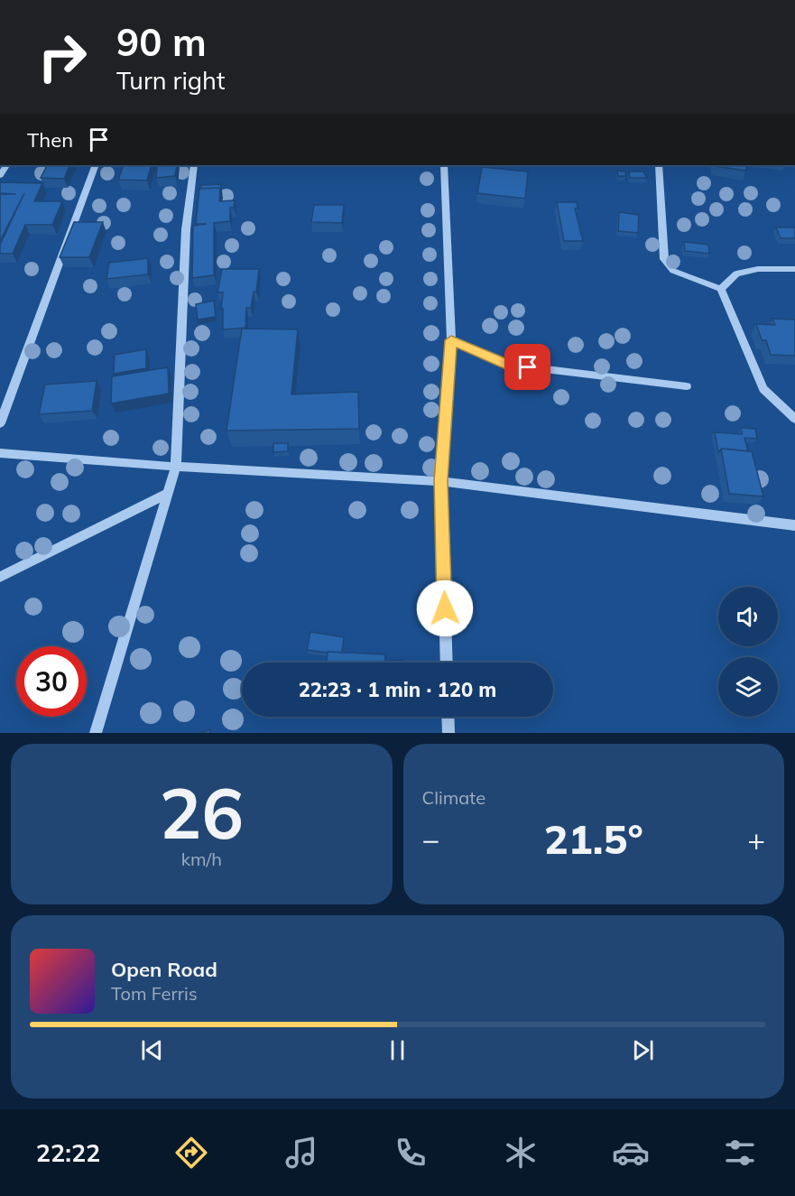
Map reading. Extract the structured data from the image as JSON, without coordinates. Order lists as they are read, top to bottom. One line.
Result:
{"page":{"turn":["90 m","Turn right"],"then":"Then","limit":"30","trip":"22:23 · 1 min · 120 m","tile":[["26","km/h"],"Climate"],"heat":["−","21.5°","+"],"song":["Open Road","Tom Ferris"],"tabs":"22:22"}}
